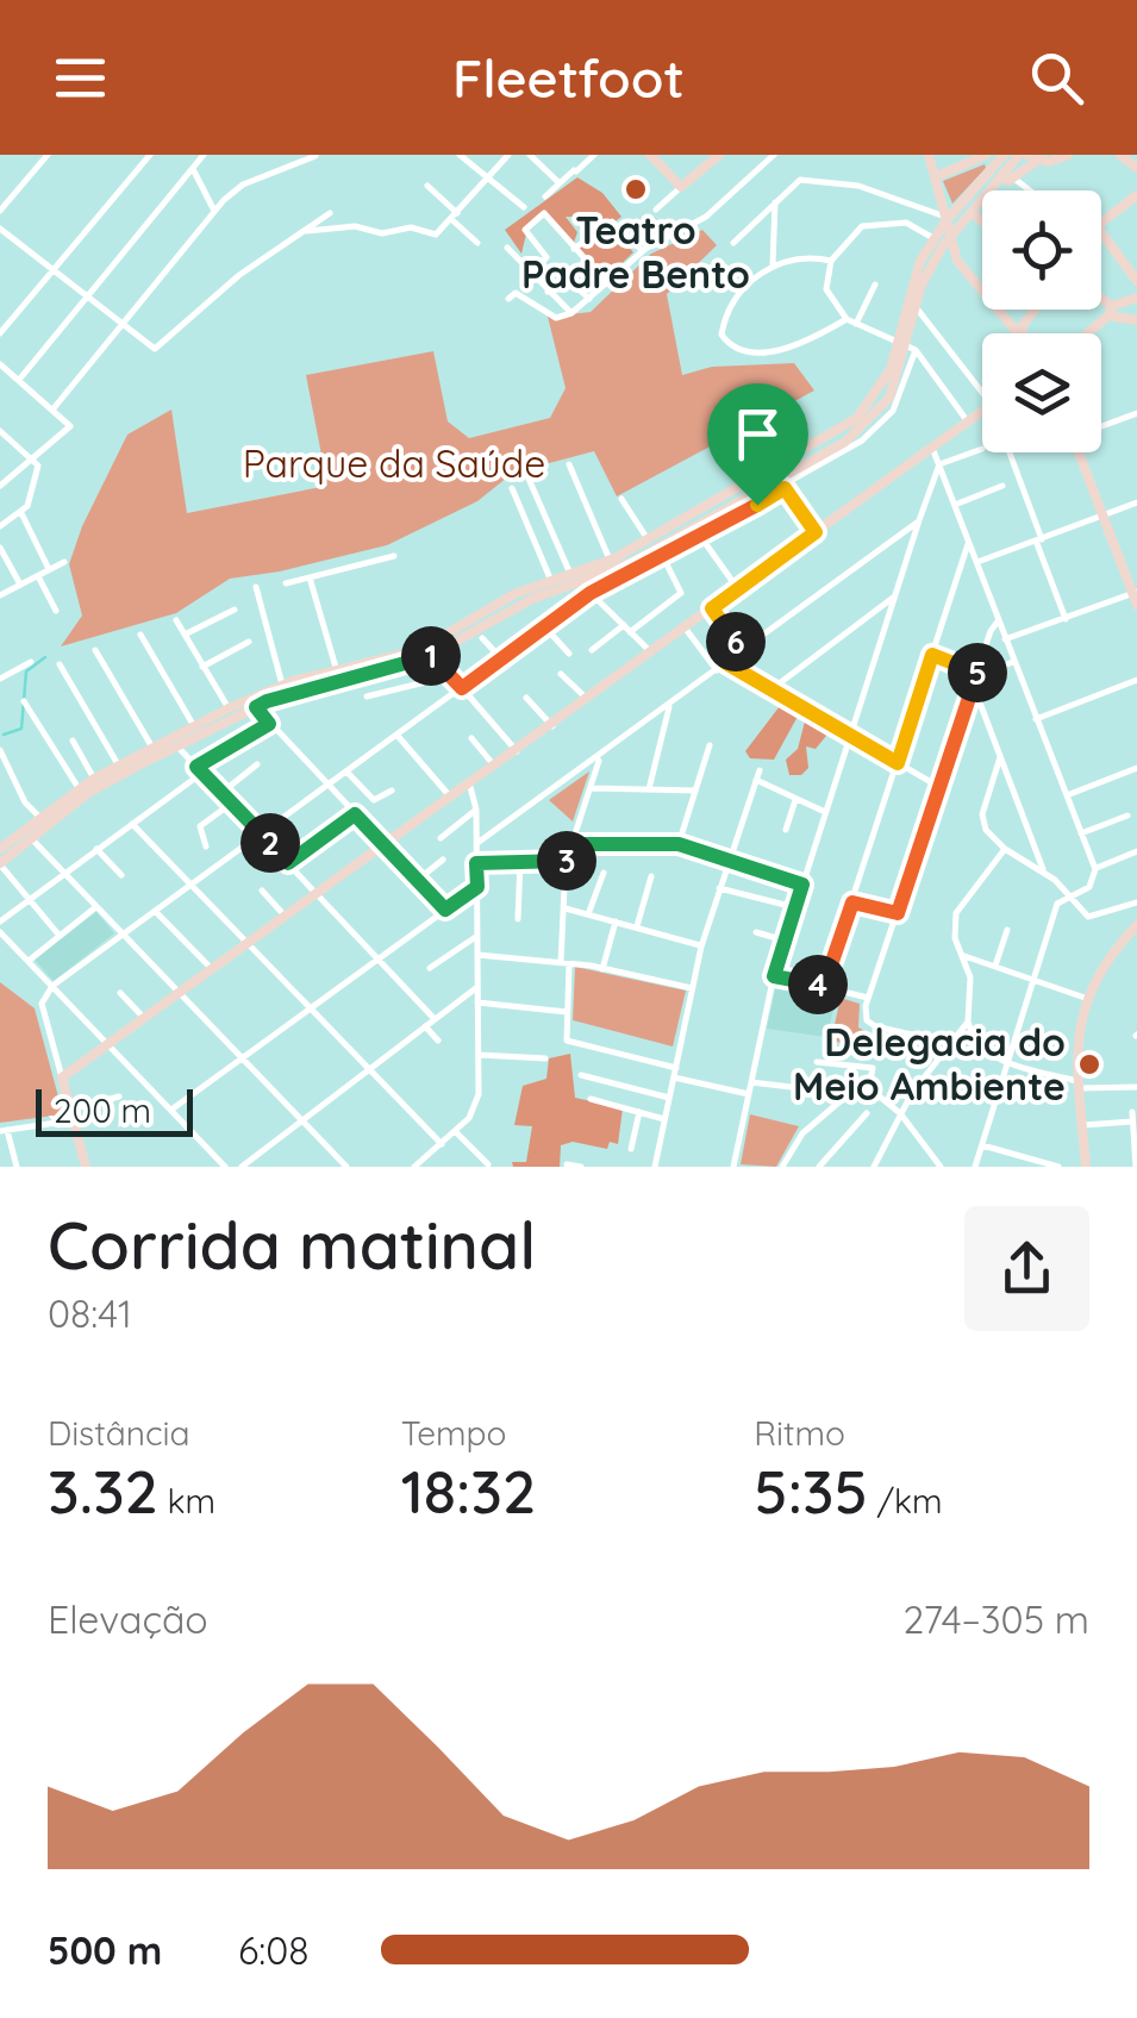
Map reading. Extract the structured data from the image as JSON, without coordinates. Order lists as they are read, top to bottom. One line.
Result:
{"parks":["Parque da Saúde"],"places":["Teatro Padre Bento","Delegacia do Meio Ambiente"],"scale_bar":"200 m","page":{"header":"Fleetfoot","pins":["6","1","5","2","3","4"],"scale":"200 m","heading":["Corrida matinal","08:41"],"stats":[["Distância","3.32 km"],["Tempo","18:32"],["Ritmo","5:35 /km"]],"chart":["Elevação","274–305 m"],"list":[{"name":"500 m","note":"6:08"}]}}
